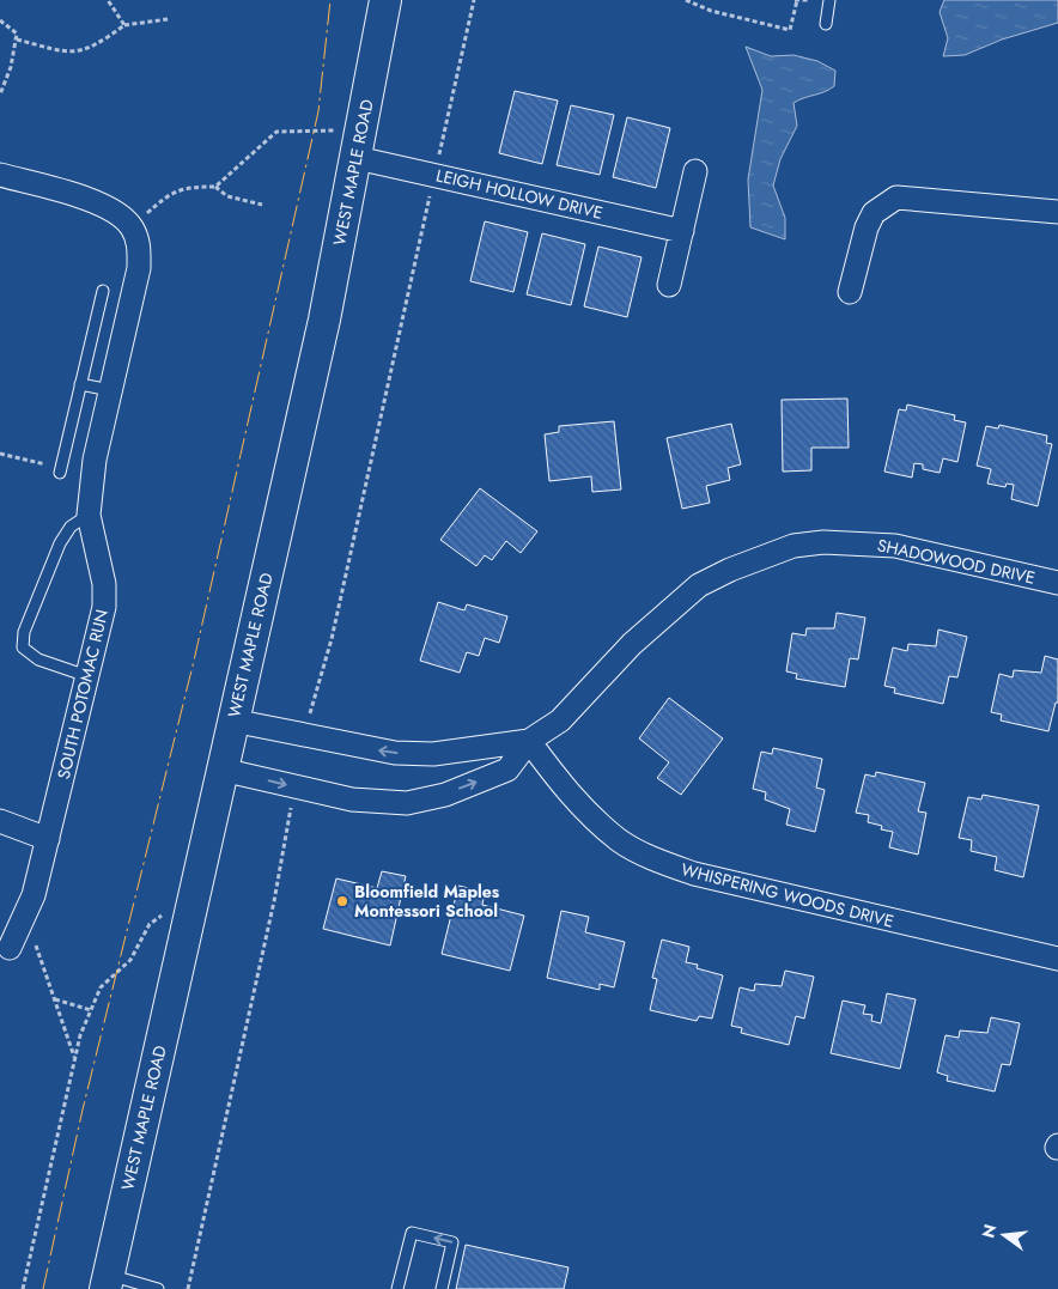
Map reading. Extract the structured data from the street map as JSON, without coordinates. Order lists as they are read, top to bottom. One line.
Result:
{"streets":{"main road":["WEST MAPLE ROAD"],"street":["LEIGH HOLLOW DRIVE","SHADOWOOD DRIVE","SOUTH POTOMAC RUN","WHISPERING WOODS DRIVE"]},"crossings":[["WEST MAPLE ROAD","LEIGH HOLLOW DRIVE"],["WEST MAPLE ROAD","SHADOWOOD DRIVE"],["SHADOWOOD DRIVE","WHISPERING WOODS DRIVE"]],"places":["Bloomfield Maples Montessori School"],"north":"left"}
